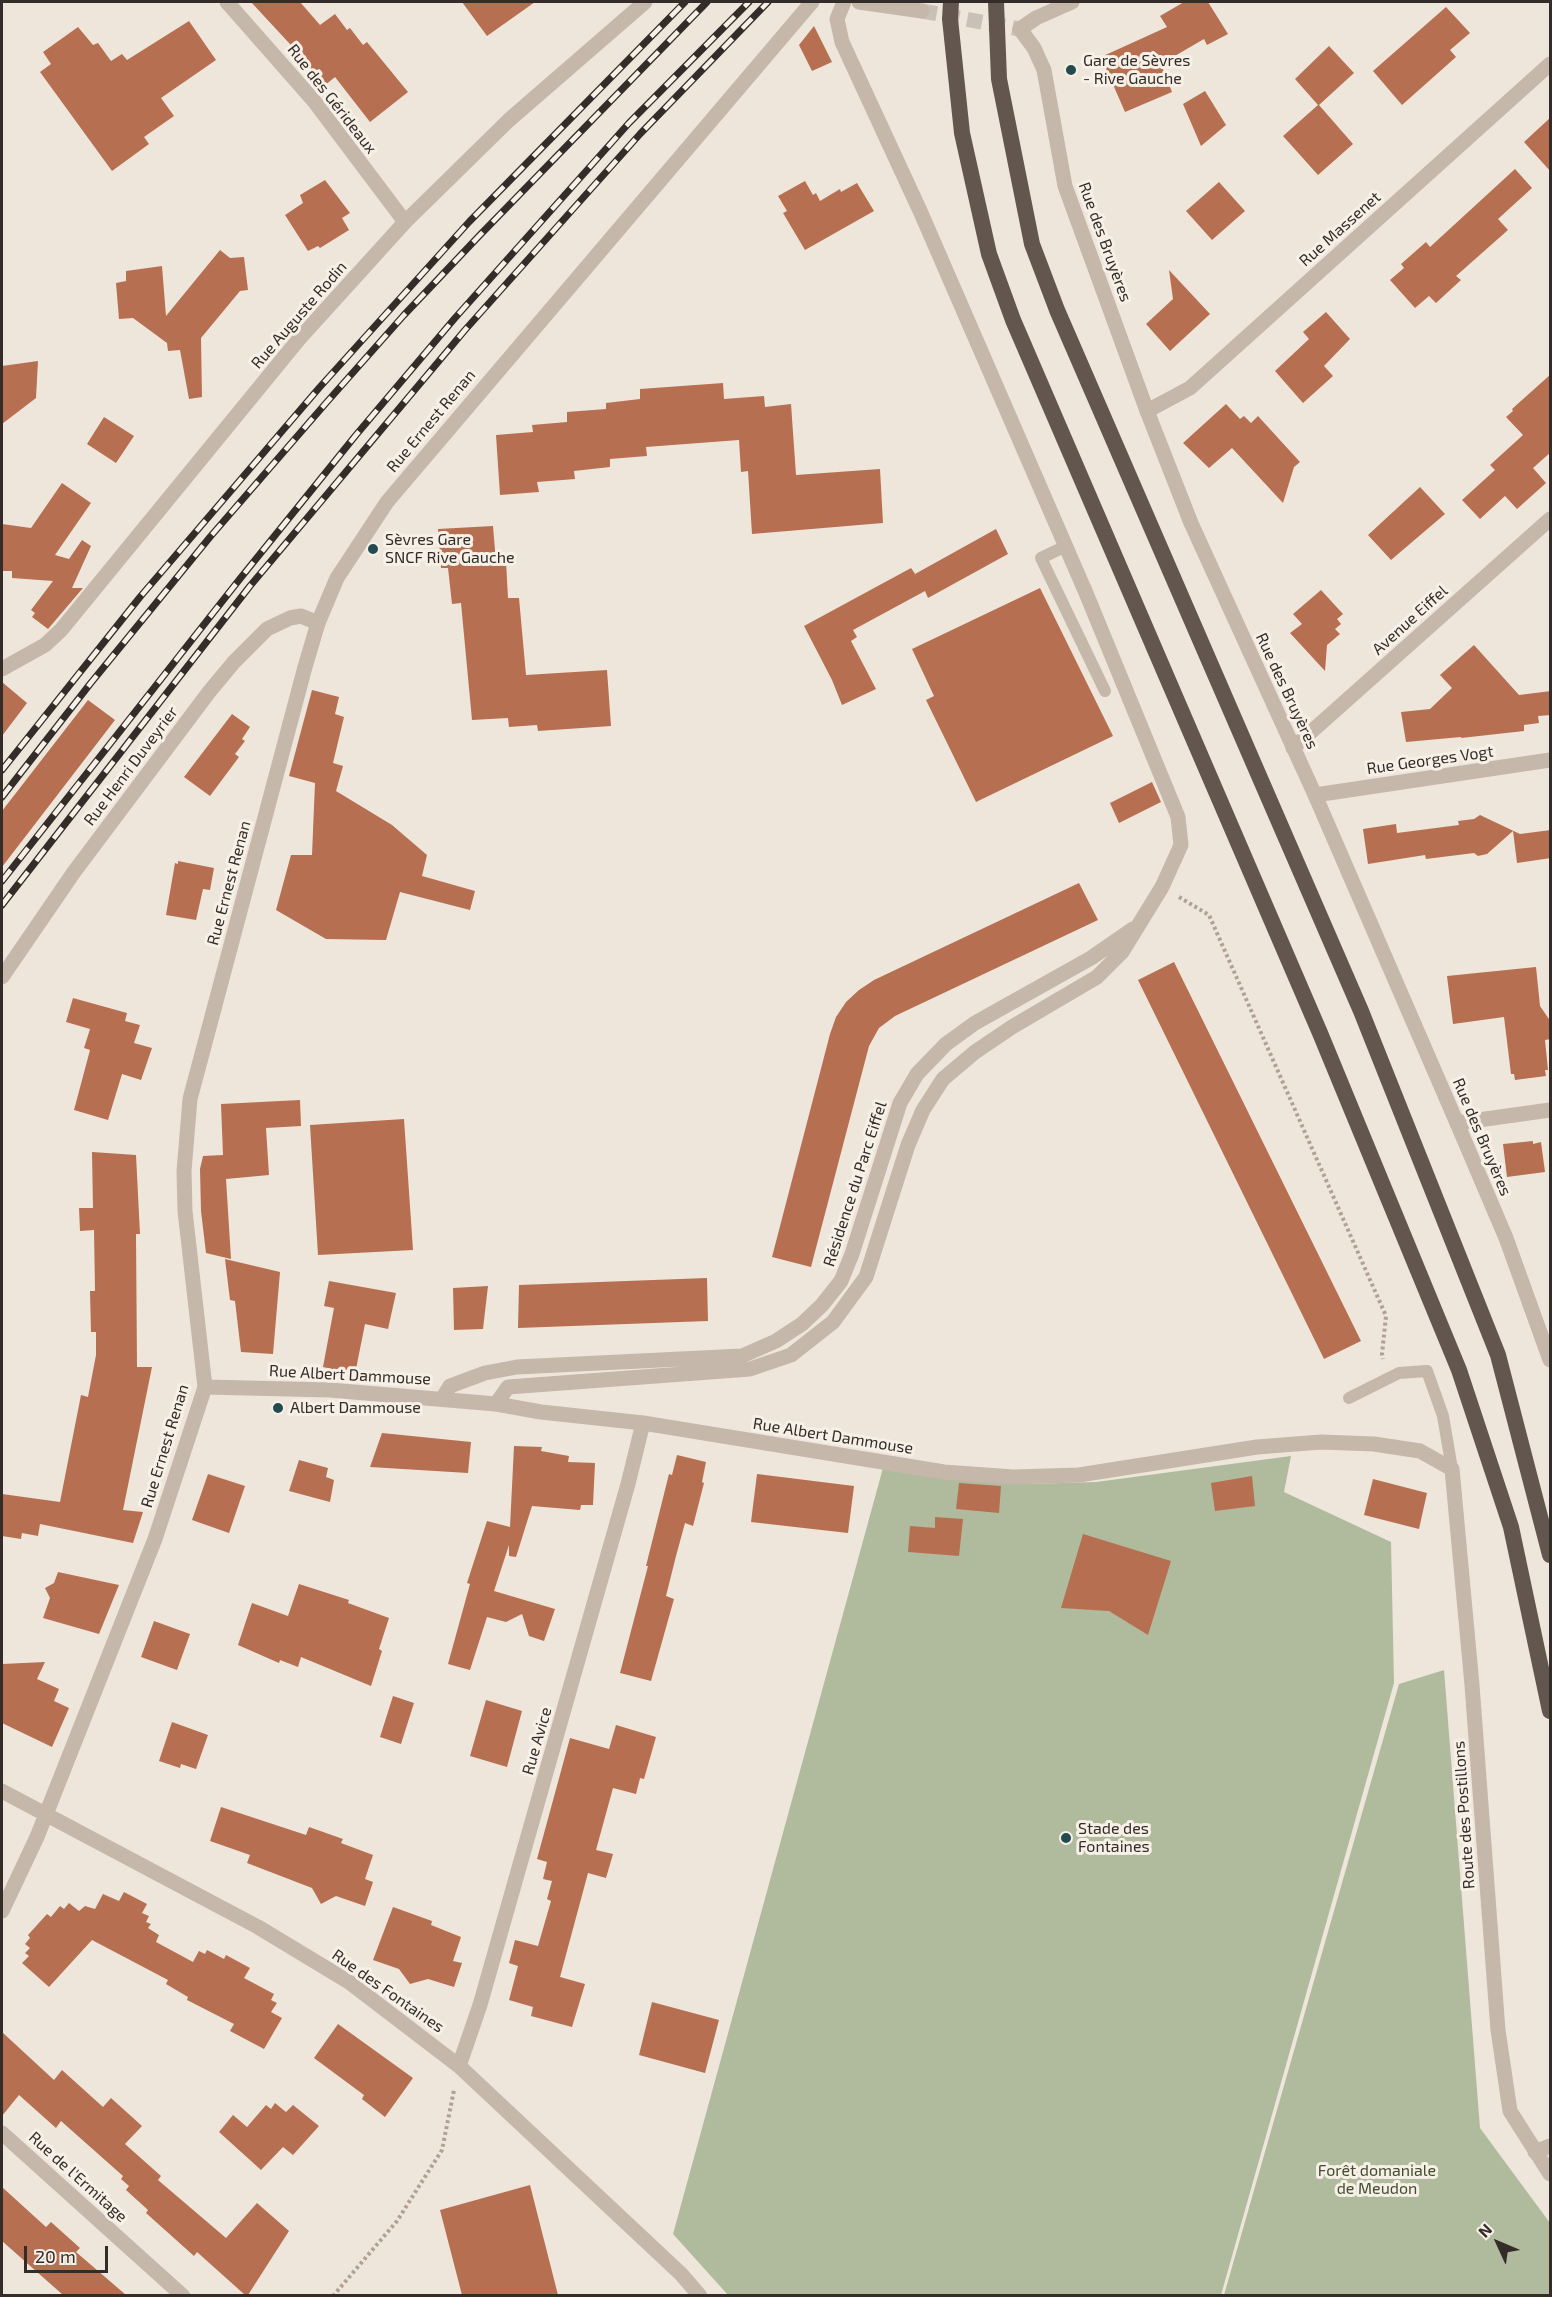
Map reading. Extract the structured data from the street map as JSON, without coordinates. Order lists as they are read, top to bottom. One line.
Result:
{"streets":{"street":["Rue des Gérideaux","Rue Massenet","Rue des Bruyères","Rue Auguste Rodin","Rue Ernest Renan","Avenue Eiffel","Rue Georges Vogt","Rue Henri Duveyrier","Résidence du Parc Eiffel","Rue Albert Dammouse","Rue Avice","Route des Postillons","Rue des Fontaines","Rue de l'Ermitage"]},"crossings":[["Rue des Gérideaux","Rue Auguste Rodin"],["Rue Massenet","Rue des Bruyères"],["Rue des Bruyères","Avenue Eiffel"],["Rue des Bruyères","Rue Georges Vogt"],["Rue Ernest Renan","Rue Henri Duveyrier"],["Rue Ernest Renan","Rue Albert Dammouse"],["Rue Ernest Renan","Rue des Fontaines"],["Résidence du Parc Eiffel","Rue Albert Dammouse"],["Rue Albert Dammouse","Rue Avice"],["Rue Albert Dammouse","Route des Postillons"],["Rue Avice","Rue des Fontaines"]],"parks":["Forêt domaniale de Meudon"],"places":["Gare de Sèvres - Rive Gauche","Sèvres Gare SNCF Rive Gauche","Albert Dammouse","Stade des Fontaines"],"scale_bar":"20 m","north":"top left"}
